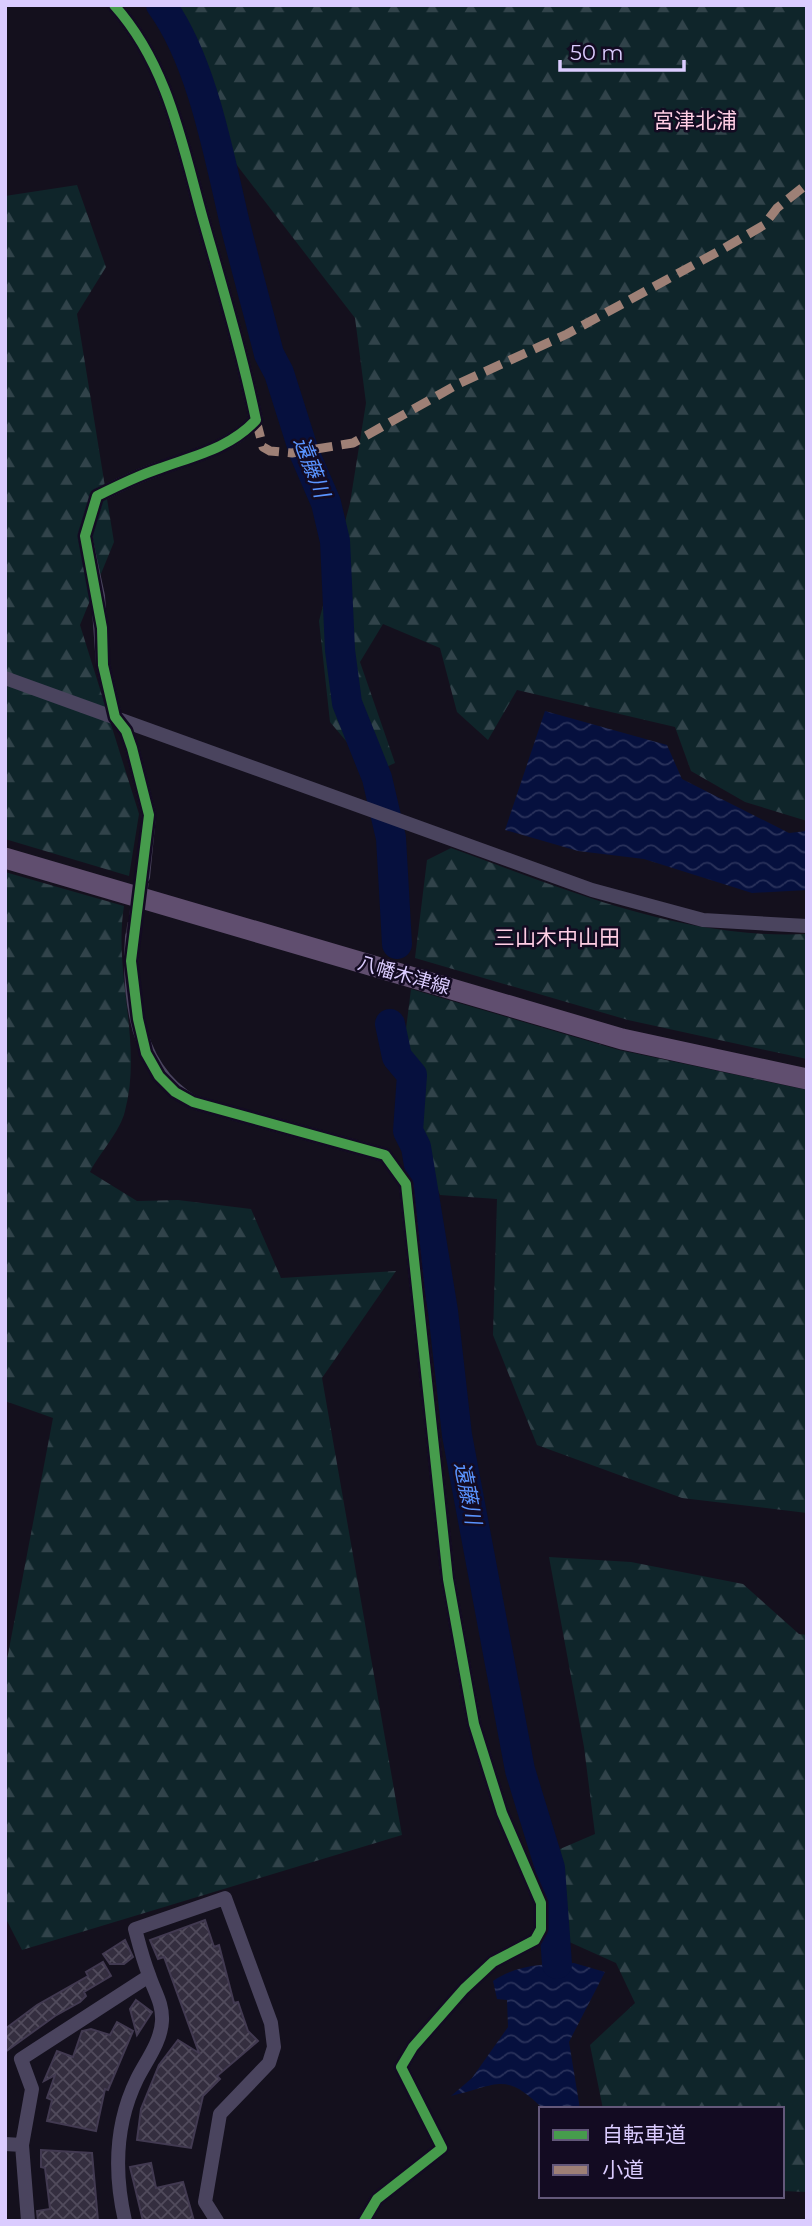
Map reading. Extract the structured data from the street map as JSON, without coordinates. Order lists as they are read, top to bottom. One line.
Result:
{"streets":{"main road":["八幡木津線"]},"districts":["宮津北浦","三山木中山田"],"water":["遠藤川"],"legend":["自転車道","小道"],"scale_bar":"50 m"}
